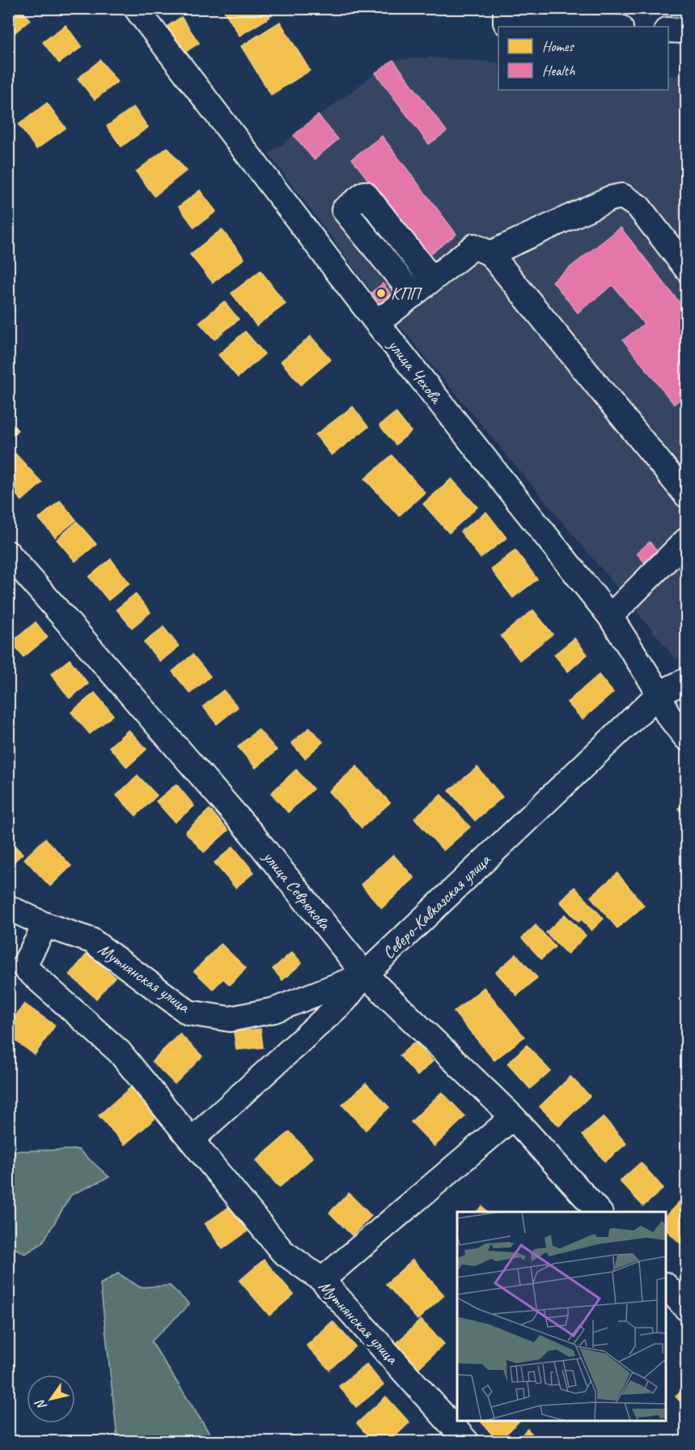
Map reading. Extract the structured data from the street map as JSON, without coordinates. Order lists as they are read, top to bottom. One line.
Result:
{"streets":{"street":["улица Чехова","улица Севрюкова","Северо-Кавказская улица","Мутнянская улица"]},"crossings":[["улица Чехова","Северо-Кавказская улица"],["улица Севрюкова","Северо-Кавказская улица"],["улица Севрюкова","Мутнянская улица"],["Северо-Кавказская улица","Мутнянская улица"]],"places":["КПП"],"legend":["Homes","Health"],"north":"bottom left"}
